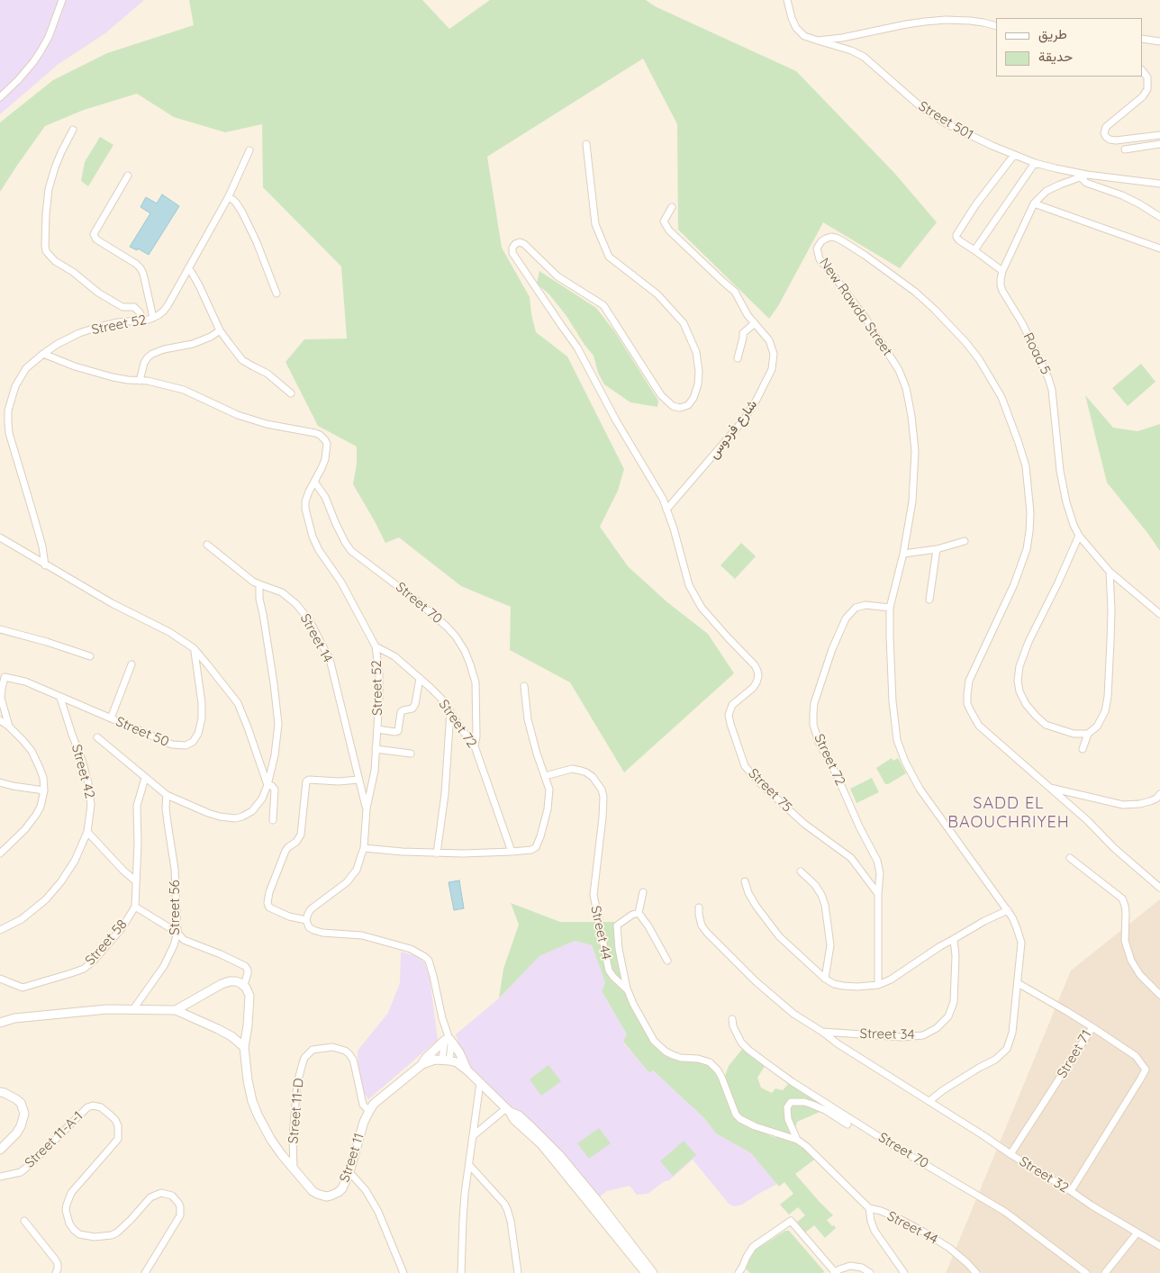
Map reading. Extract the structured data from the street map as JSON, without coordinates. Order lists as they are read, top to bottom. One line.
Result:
{"streets":{"street":["Street 501","New Rawda Street","Street 52","Road 5","شارع فردوس","Street 70","Street 14","Street 72","Street 50","Street 42","Street 75","Street 56","Street 44","Street 58","Street 34","Street 71","Street 11-D","Street 11-A-1","Street 11","Street 32"]},"crossings":[["Street 501","Road 5"],["New Rawda Street","Street 72"],["New Rawda Street","Street 34"],["New Rawda Street","Street 71"],["New Rawda Street","Street 32"],["Street 52","Street 70"],["Street 52","Street 14"],["Street 52","Street 72"],["شارع فردوس","Street 75"],["Street 70","Street 72"],["Street 72","Street 75"],["Street 50","Street 42"],["Street 34","Street 32"],["Street 71","Street 32"],["Street 11-D","Street 11"]],"districts":["SADD EL BAOUCHRIYEH"],"legend":["طريق","حديقة"]}
